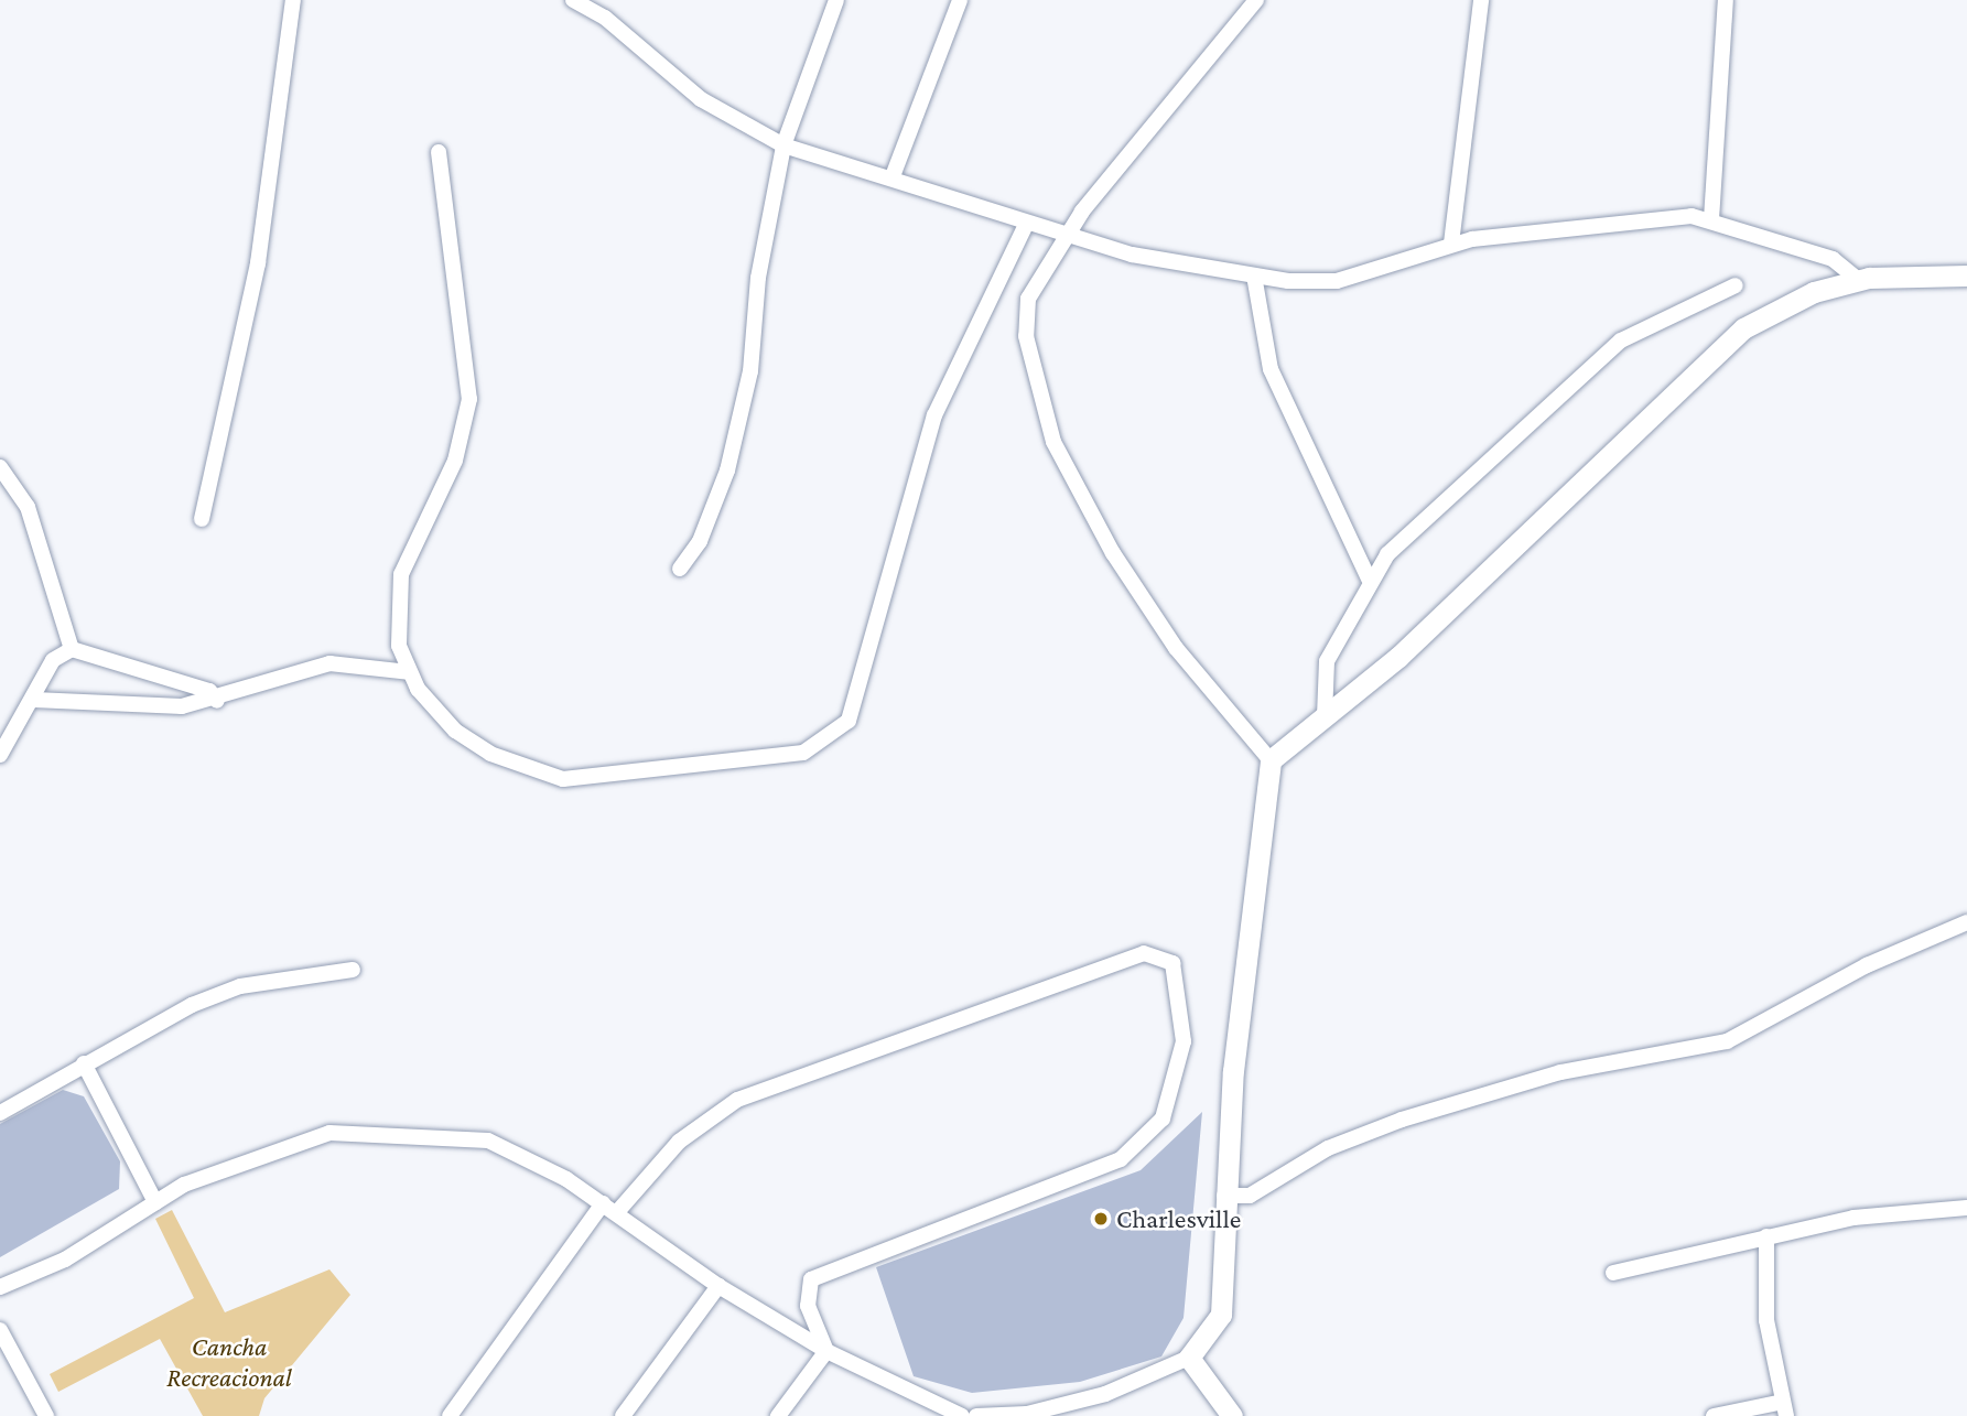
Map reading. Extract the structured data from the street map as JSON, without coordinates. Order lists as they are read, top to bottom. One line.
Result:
{"parks":["Cancha Recreacional"],"places":["Charlesville"]}
